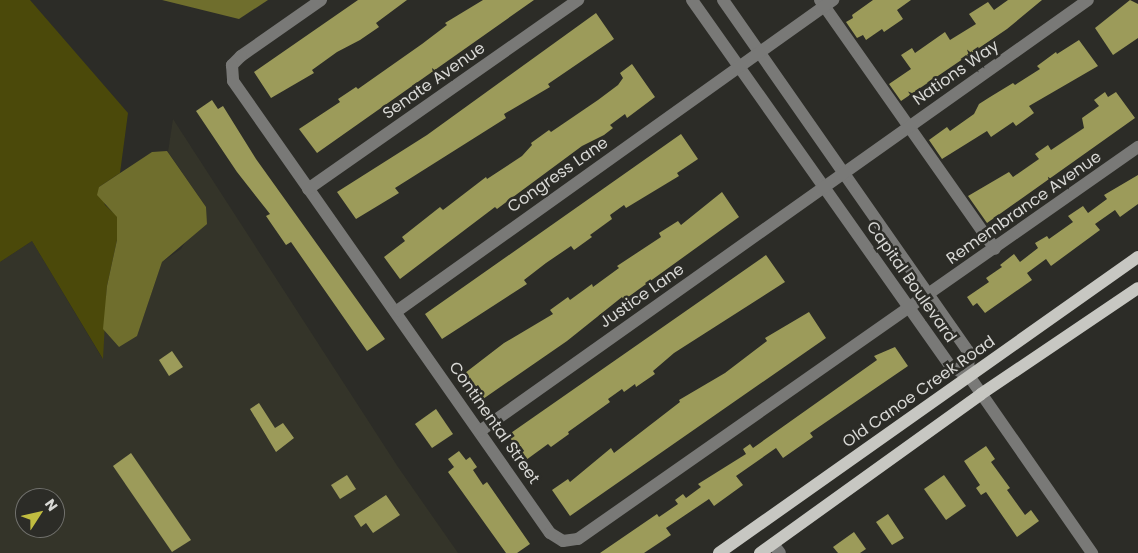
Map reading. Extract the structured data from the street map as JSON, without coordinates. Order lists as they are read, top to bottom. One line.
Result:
{"streets":{"main road":["Old Canoe Creek Road"],"street":["Nations Way","Senate Avenue","Congress Lane","Remembrance Avenue","Capital Boulevard","Justice Lane","Continental Street"]},"crossings":[["Nations Way","Capital Boulevard"],["Nations Way","Justice Lane"],["Senate Avenue","Continental Street"],["Congress Lane","Capital Boulevard"],["Congress Lane","Continental Street"],["Remembrance Avenue","Capital Boulevard"],["Remembrance Avenue","Continental Street"],["Capital Boulevard","Justice Lane"],["Capital Boulevard","Old Canoe Creek Road"],["Capital Boulevard","Continental Street"],["Justice Lane","Continental Street"]],"north":"top right"}
